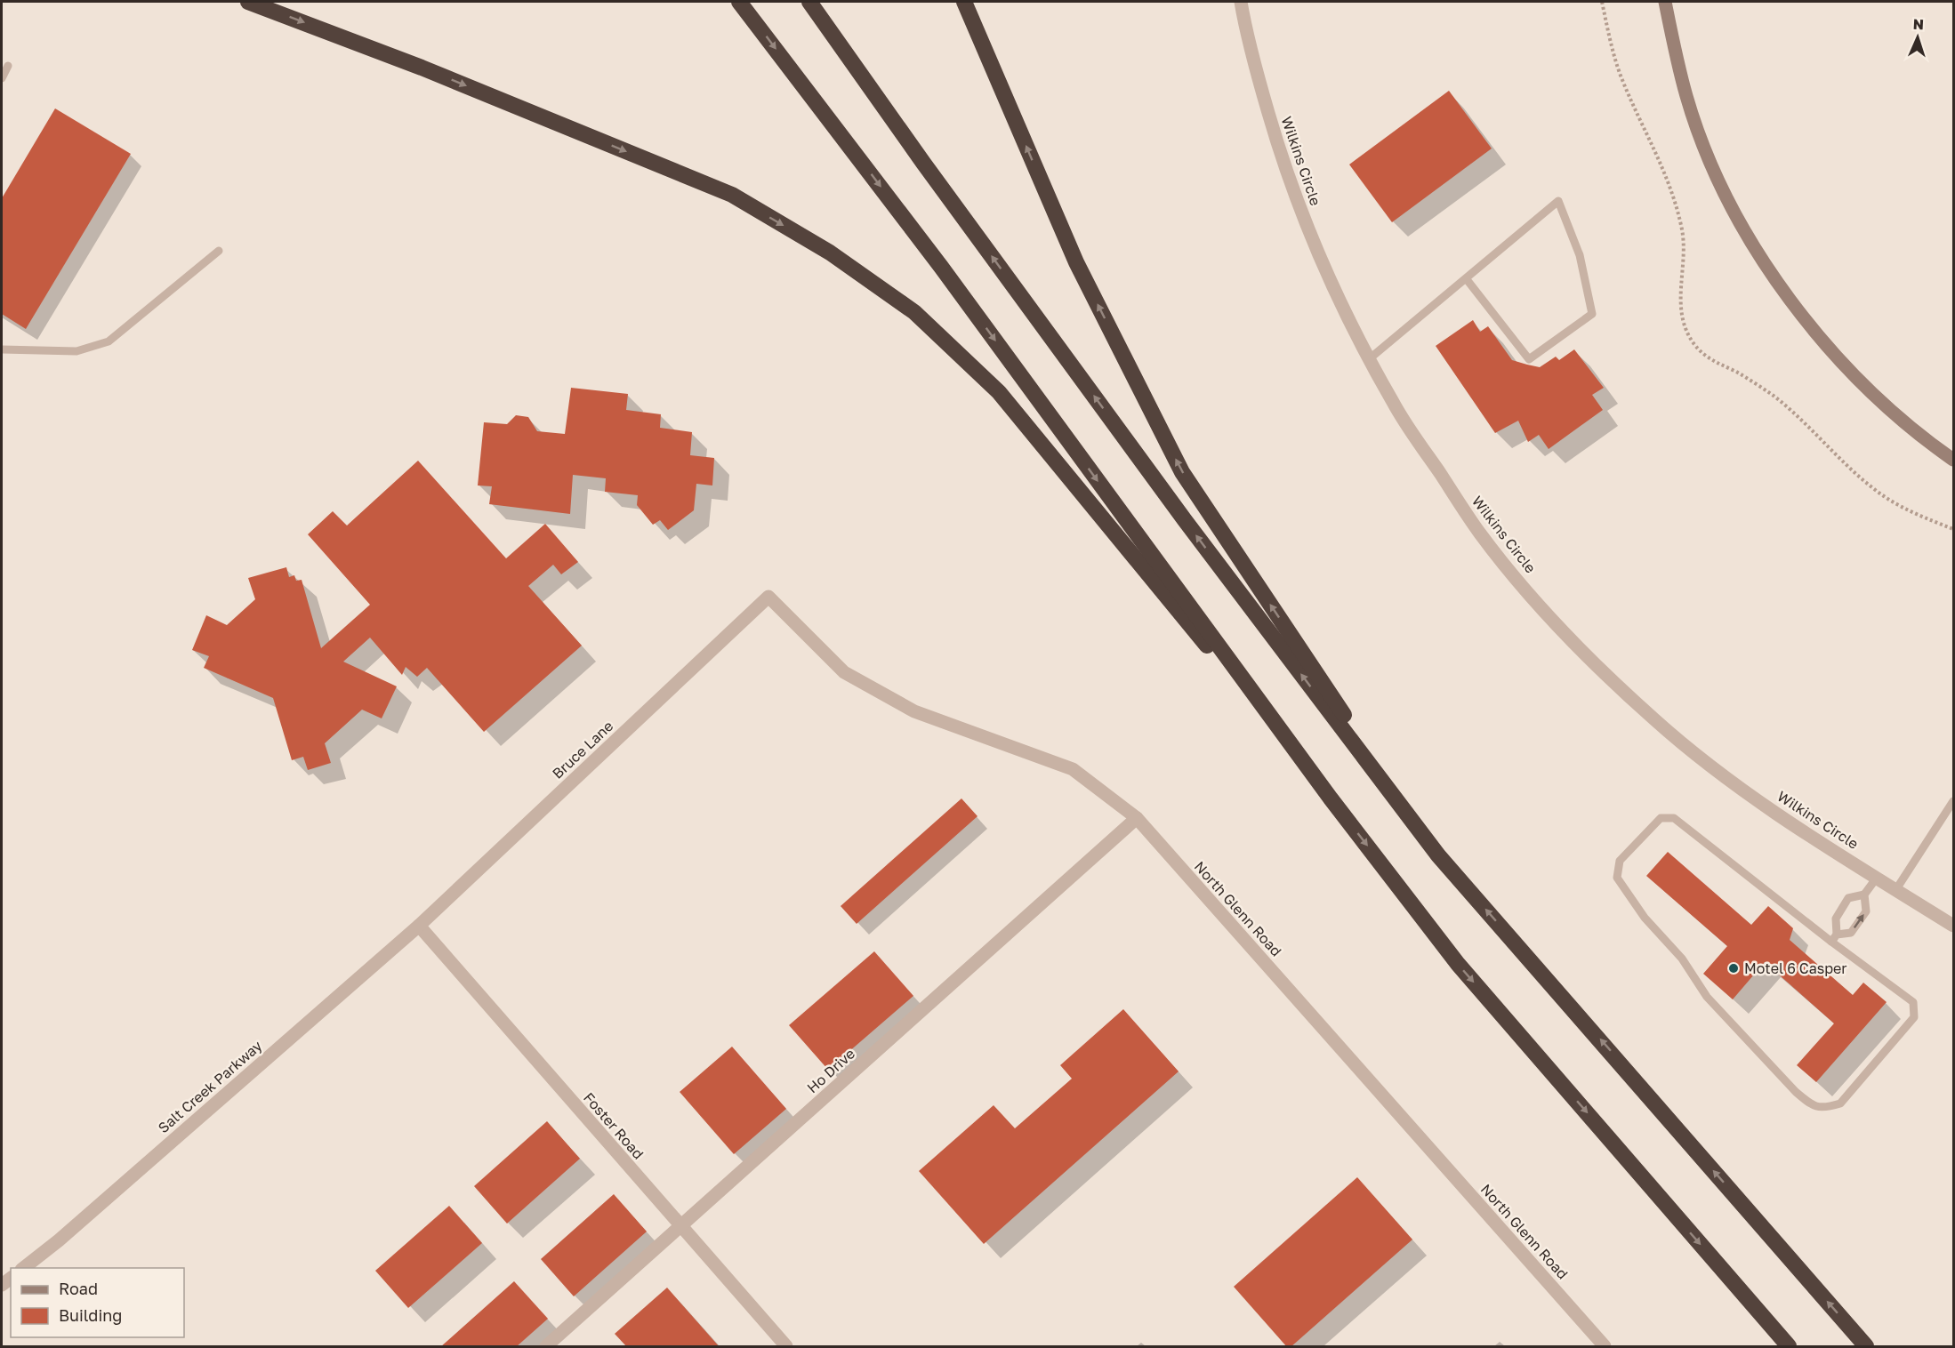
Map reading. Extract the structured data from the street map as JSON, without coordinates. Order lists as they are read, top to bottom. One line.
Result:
{"streets":{"street":["Wilkins Circle","Bruce Lane","North Glenn Road","Ho Drive","Salt Creek Parkway","Foster Road"]},"crossings":[["Bruce Lane","North Glenn Road"],["Bruce Lane","Salt Creek Parkway"],["Bruce Lane","Foster Road"],["North Glenn Road","Ho Drive"],["Ho Drive","Foster Road"],["Salt Creek Parkway","Foster Road"]],"places":["Motel 6 Casper"],"legend":["Road","Building"],"north":"top"}
